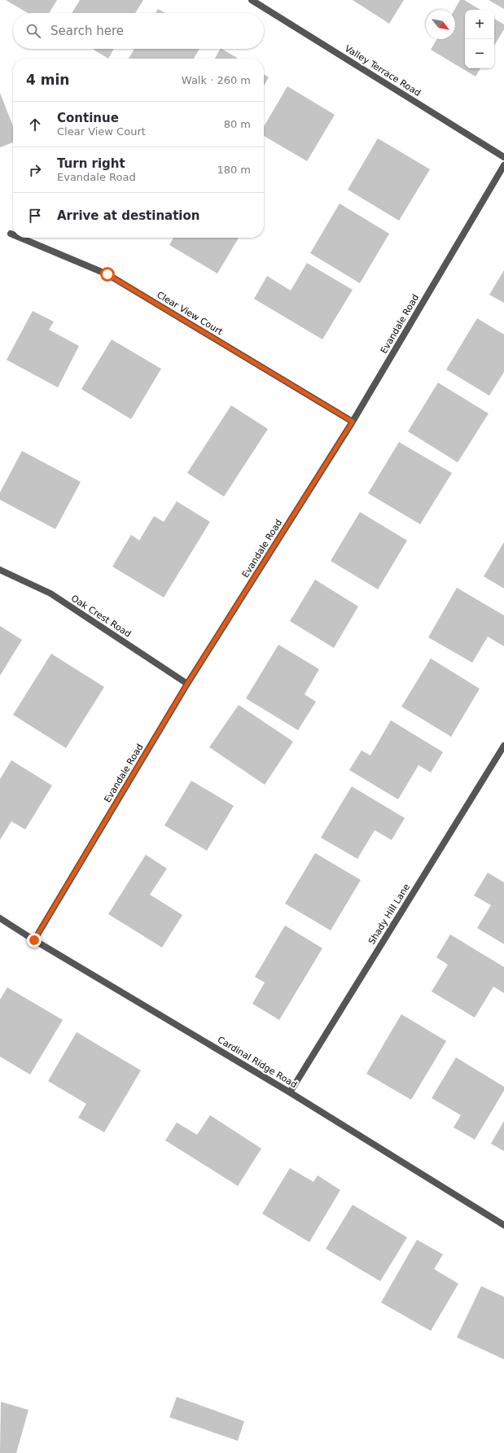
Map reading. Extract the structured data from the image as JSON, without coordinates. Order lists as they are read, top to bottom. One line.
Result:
{"streets":{"street":["Valley Terrace Road","Clear View Court","Evandale Road","Oak Crest Road","Shady Hill Lane","Cardinal Ridge Road"]},"crossings":[["Clear View Court","Evandale Road"],["Evandale Road","Oak Crest Road"],["Evandale Road","Cardinal Ridge Road"],["Shady Hill Lane","Cardinal Ridge Road"]],"north":"bottom right","page":{"map_buttons":["+","−"],"search":"Search here","heading":["4 min","Walk · 260 m"],"list":[["Continue","Clear View Court","80 m"],["Turn right","Evandale Road","180 m"],"Arrive at destination"]}}
